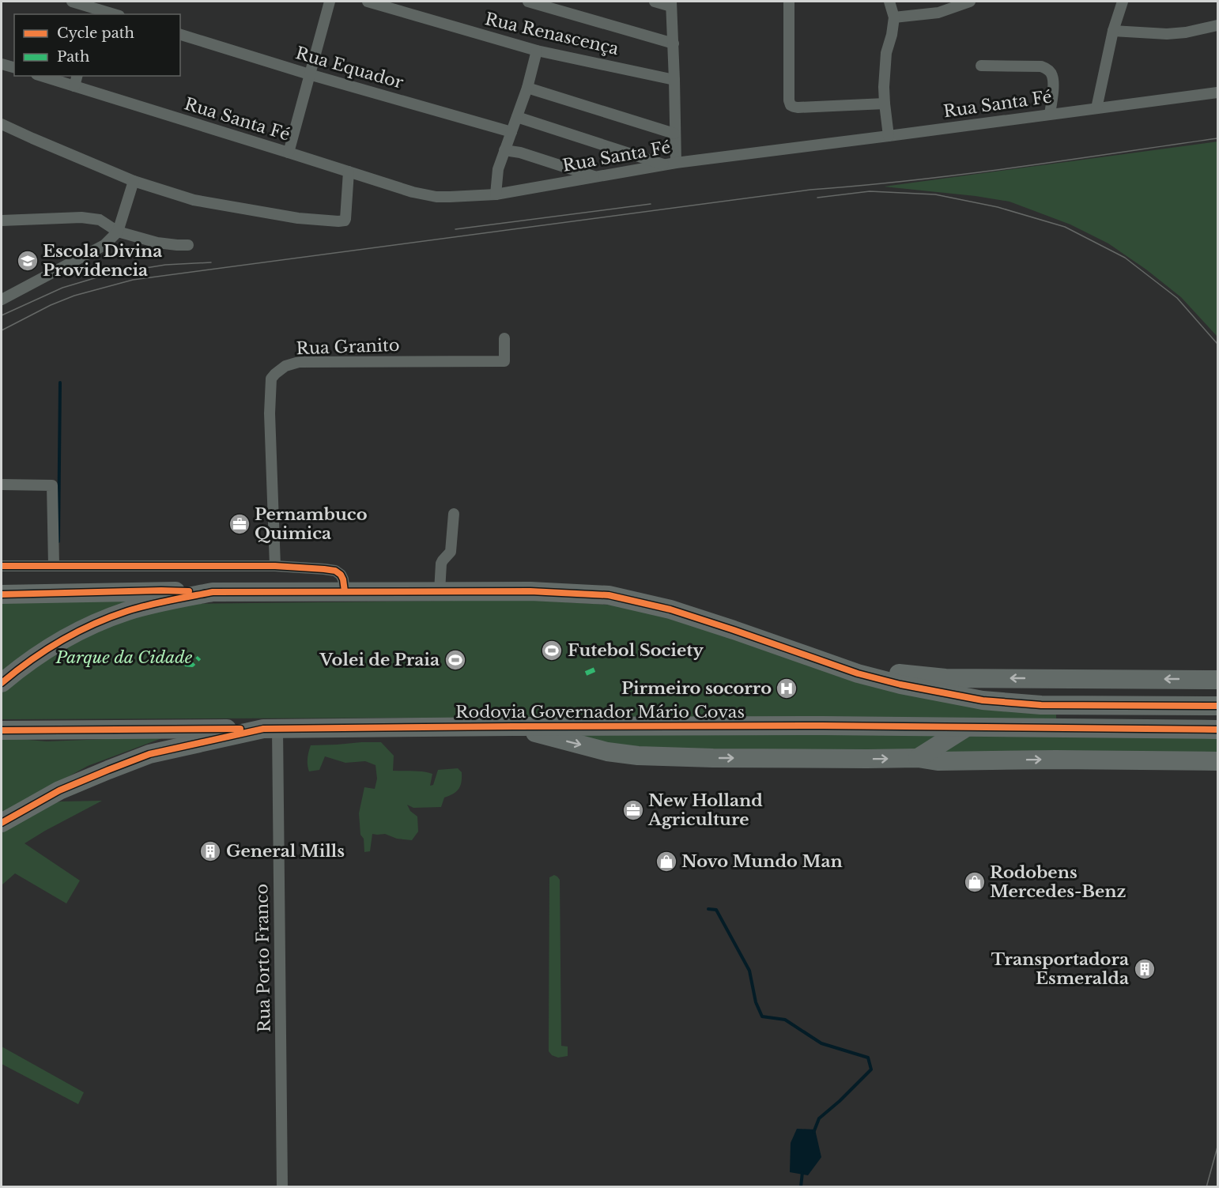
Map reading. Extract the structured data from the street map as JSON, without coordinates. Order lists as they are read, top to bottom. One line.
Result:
{"streets":{"highway":["Rodovia Governador Mário Covas"],"street":["Rua Renascença","Rua Equador","Rua Santa Fé","Rua Granito","Rua Porto Franco"]},"crossings":[["Rodovia Governador Mário Covas","Rua Porto Franco"]],"parks":["Parque da Cidade"],"places":{"school or university":["Escola Divina Providencia"],"office":["Pernambuco Quimica","New Holland Agriculture"],"sports":["Futebol Society","Volei de Praia"],"hospital":["Pirmeiro socorro"],"building":["General Mills","Transportadora Esmeralda"],"shop":["Novo Mundo Man","Rodobens Mercedes-Benz"]},"legend":["Cycle path","Path"]}
